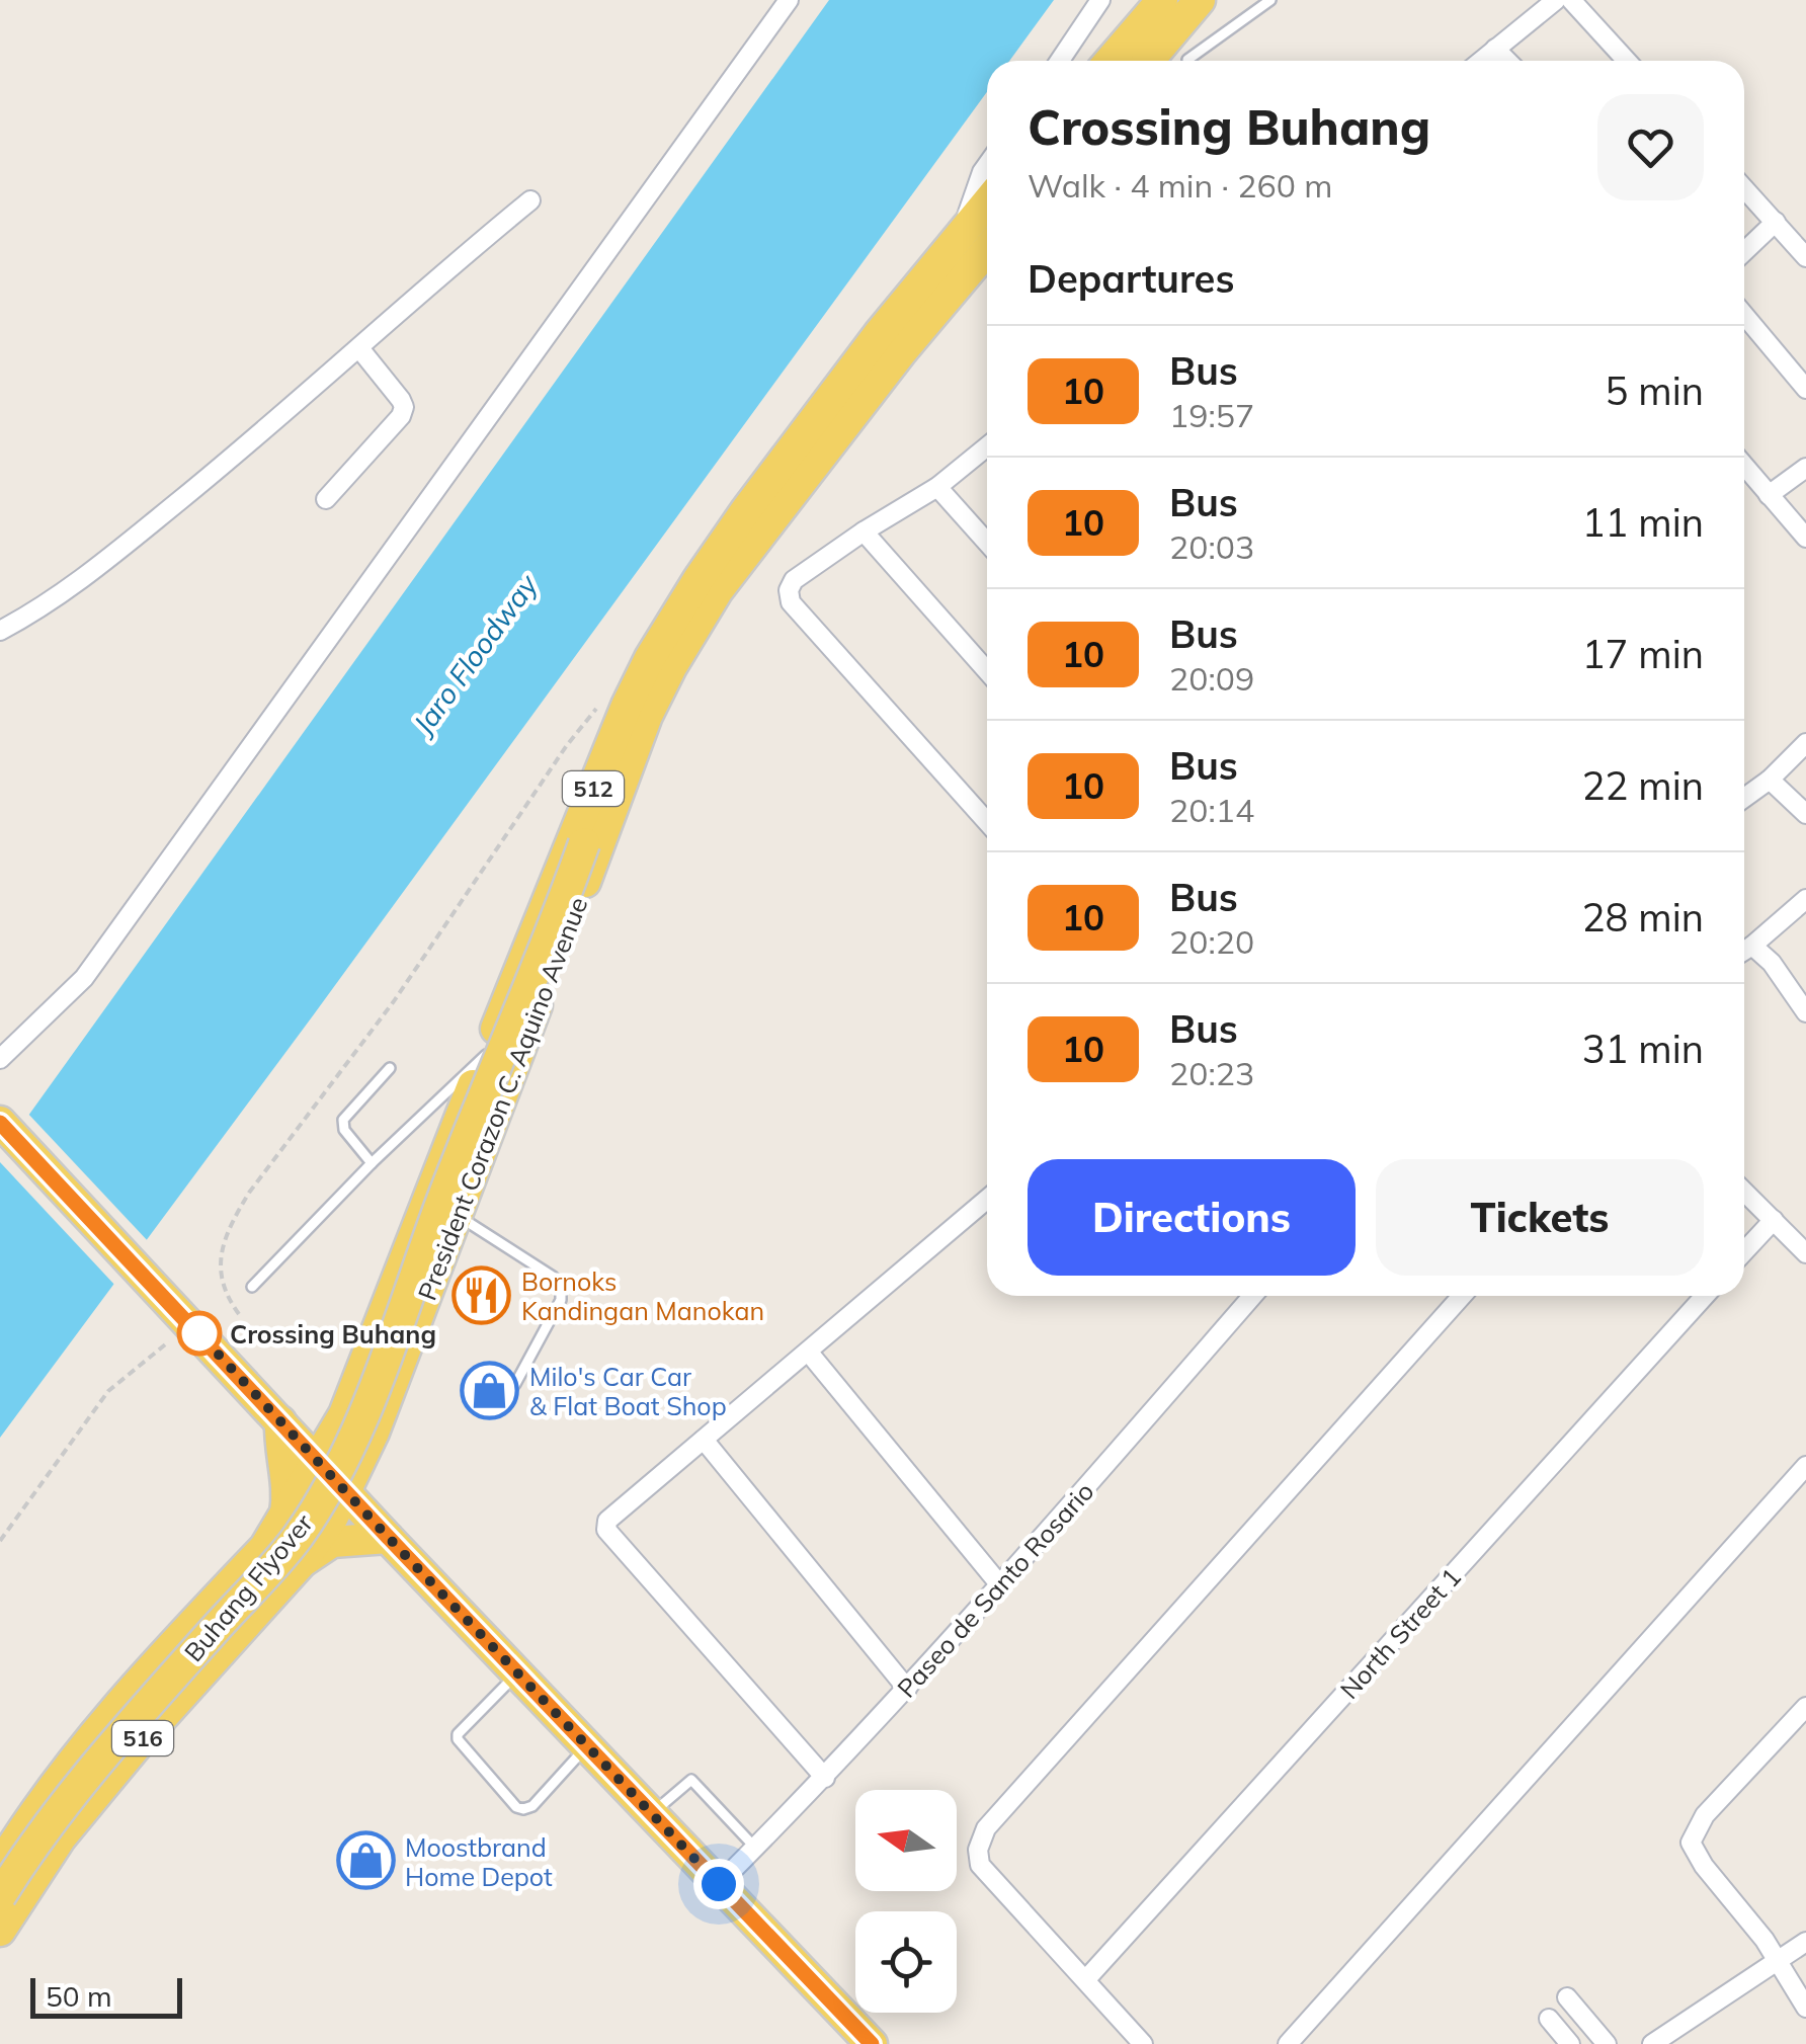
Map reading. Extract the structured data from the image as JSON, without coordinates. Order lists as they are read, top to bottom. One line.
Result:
{"streets":{"main road":["512","President Corazon C. Aquino Avenue","Buhang Flyover","516"],"street":["Paseo de Santo Rosario","North Street 1"]},"crossings":[["President Corazon C. Aquino Avenue","Buhang Flyover"]],"water":["Jaro Floodway"],"places":{"restaurant":["Bornoks Kandingan Manokan"],"other":["Crossing Buhang"],"shop":["Milo's Car Car & Flat Boat Shop","Moostbrand Home Depot"]},"lines":["bus line 10"],"scale_bar":"50 m","north":"left","page":{"heading":[["Crossing Buhang","Walk · 4 min · 260 m"],"Departures"],"list":[{"mark":"10","name":"Bus","note":"19:57","value":"5 min"},{"mark":"10","name":"Bus","note":"20:03","value":"11 min"},{"mark":"10","name":"Bus","note":"20:09","value":"17 min"},{"mark":"10","name":"Bus","note":"20:14","value":"22 min"},{"mark":"10","name":"Bus","note":"20:20","value":"28 min"},{"mark":"10","name":"Bus","note":"20:23","value":"31 min"}],"buttons":["Directions","Tickets"],"scale":"50 m"}}
